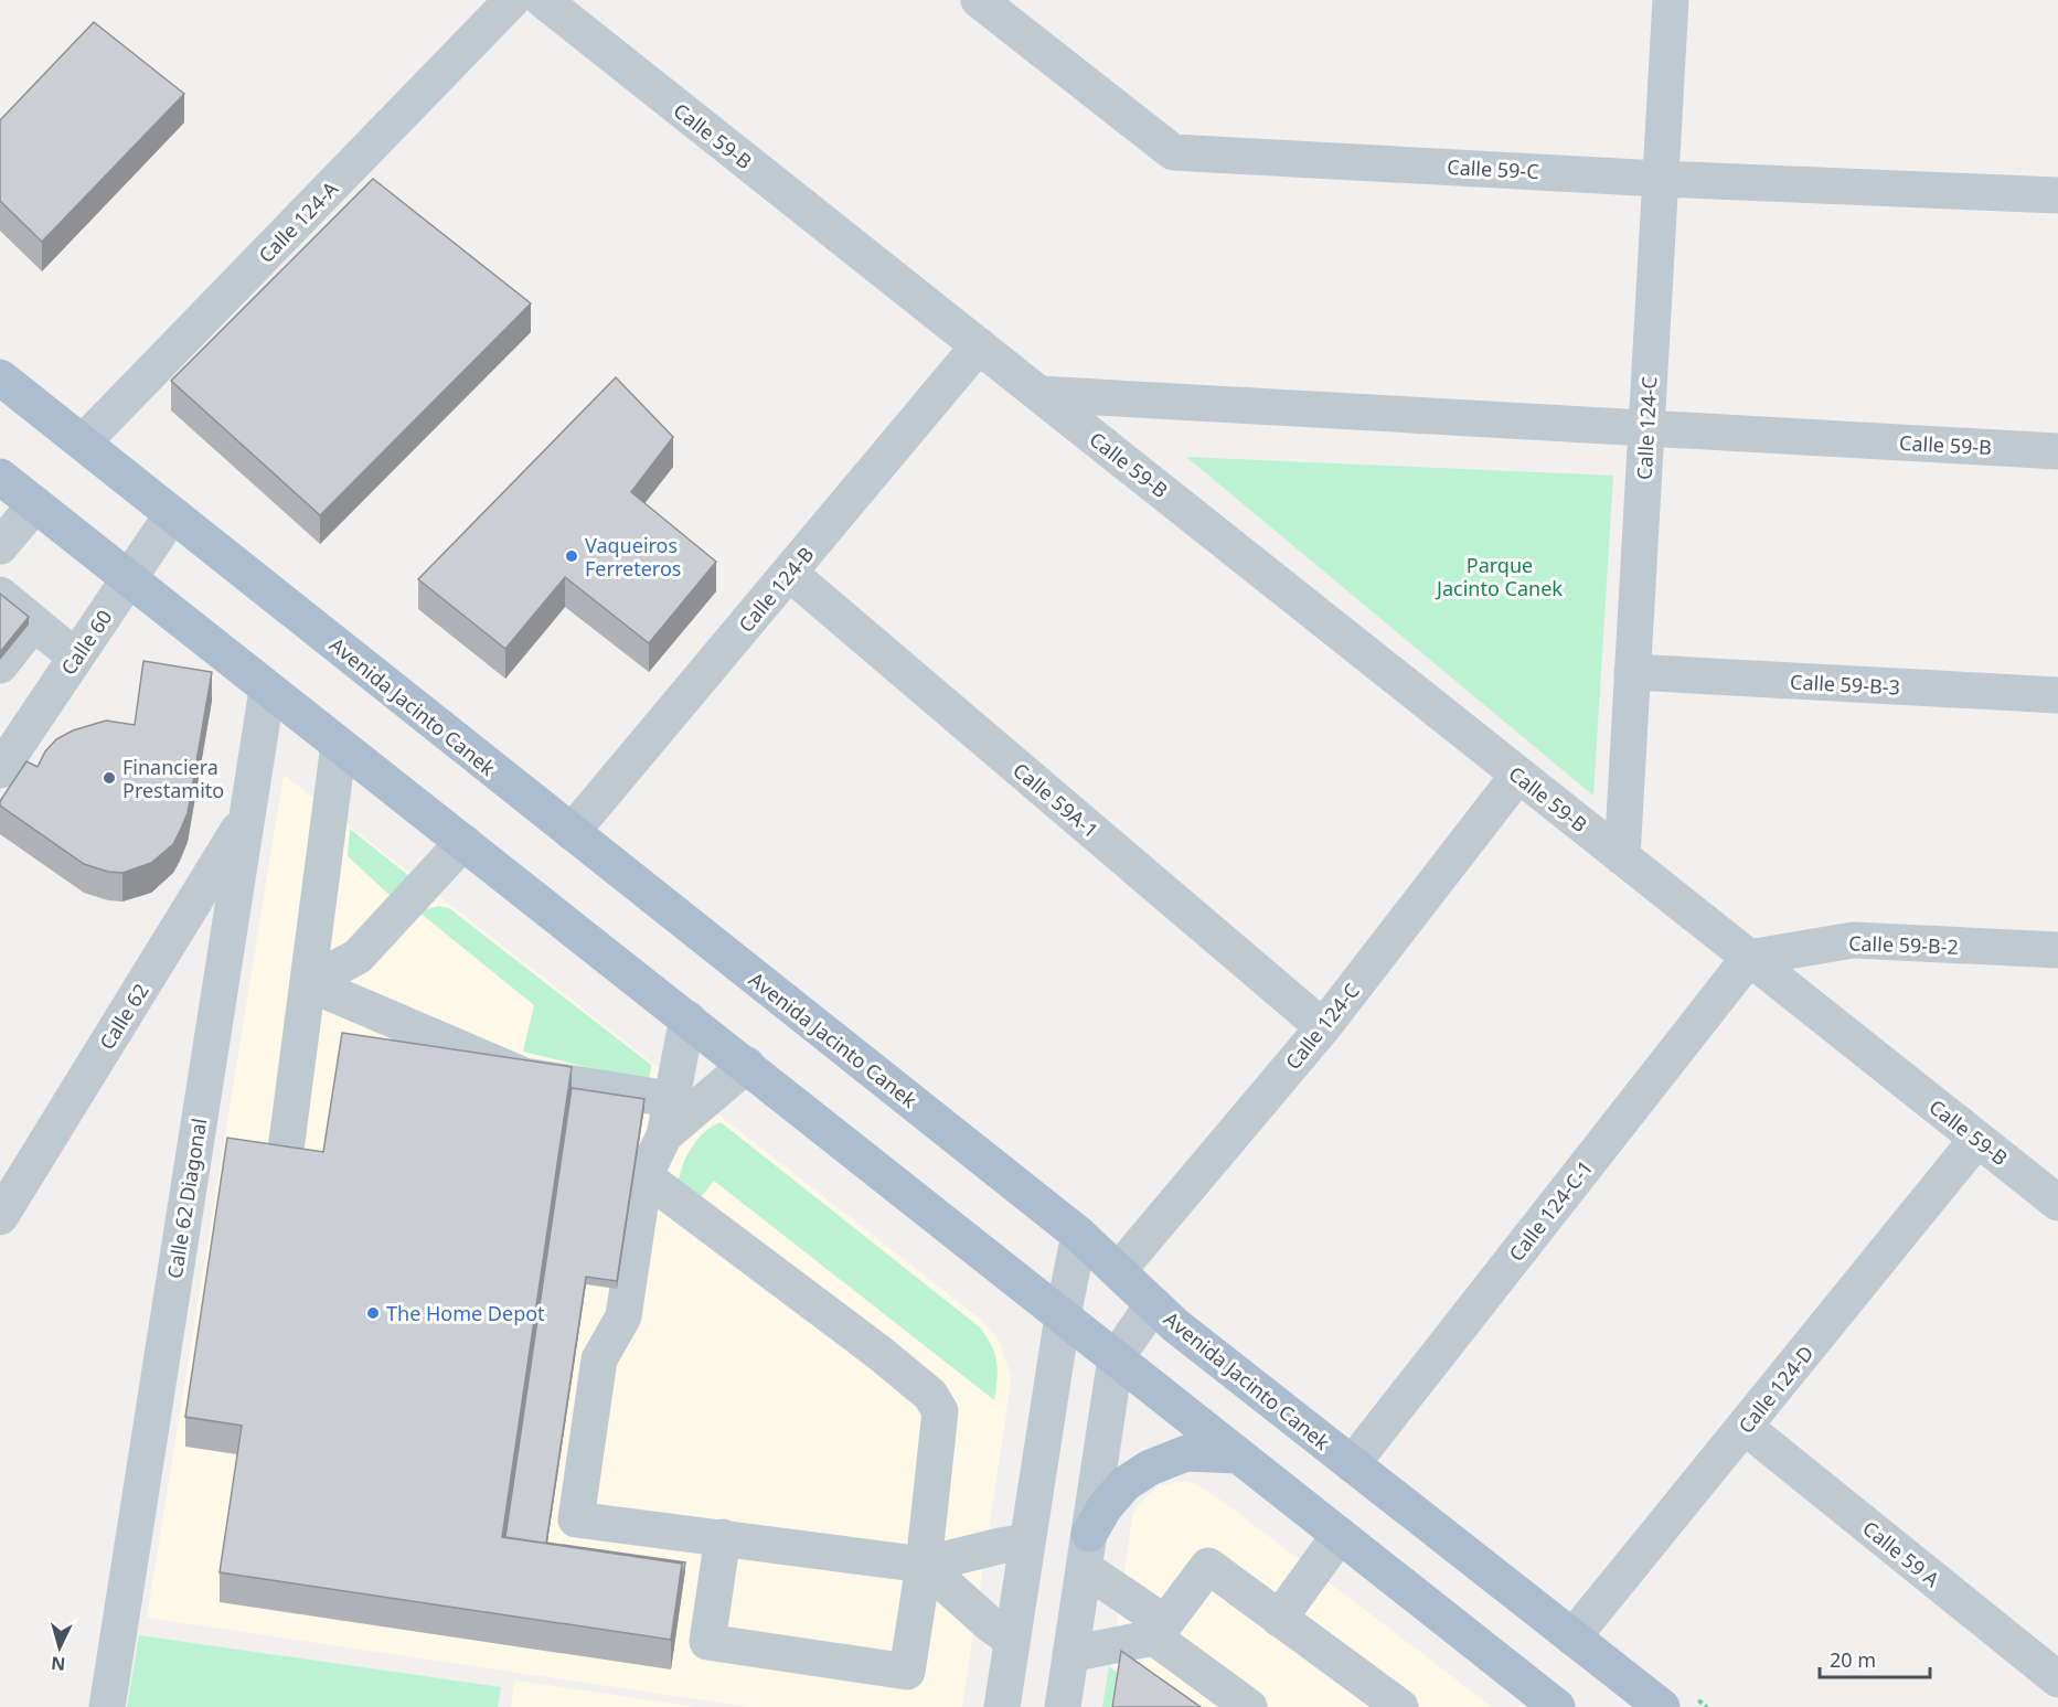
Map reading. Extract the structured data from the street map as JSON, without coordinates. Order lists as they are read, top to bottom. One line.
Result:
{"streets":{"main road":["Avenida Jacinto Canek"],"street":["Calle 59-B","Calle 59-C","Calle 124-A","Calle 124-C","Calle 124-B","Calle 60","Calle 59-B-3","Calle 59A-1","Calle 59-B-2","Calle 62","Calle 62 Diagonal","Calle 124-C-1","Calle 124-D","Calle 59 A"]},"crossings":[["Calle 59-B","Calle 124-C"],["Calle 59-B","Calle 124-B"],["Calle 59-B","Calle 59-B-2"],["Calle 59-B","Calle 124-C-1"],["Calle 59-B","Calle 124-D"],["Calle 59-C","Calle 124-C"],["Calle 124-A","Avenida Jacinto Canek"],["Calle 124-C","Calle 59-B-3"],["Calle 124-C","Avenida Jacinto Canek"],["Calle 124-C","Calle 59A-1"],["Calle 124-B","Avenida Jacinto Canek"],["Calle 124-B","Calle 59A-1"],["Calle 60","Avenida Jacinto Canek"],["Avenida Jacinto Canek","Calle 124-C-1"],["Avenida Jacinto Canek","Calle 124-D"],["Calle 59-B-2","Calle 124-C-1"],["Calle 62","Calle 62 Diagonal"],["Calle 124-D","Calle 59 A"]],"parks":["Parque Jacinto Canek"],"places":["Vaqueiros Ferreteros","Financiera Prestamito","The Home Depot"],"scale_bar":"20 m","north":"bottom"}
